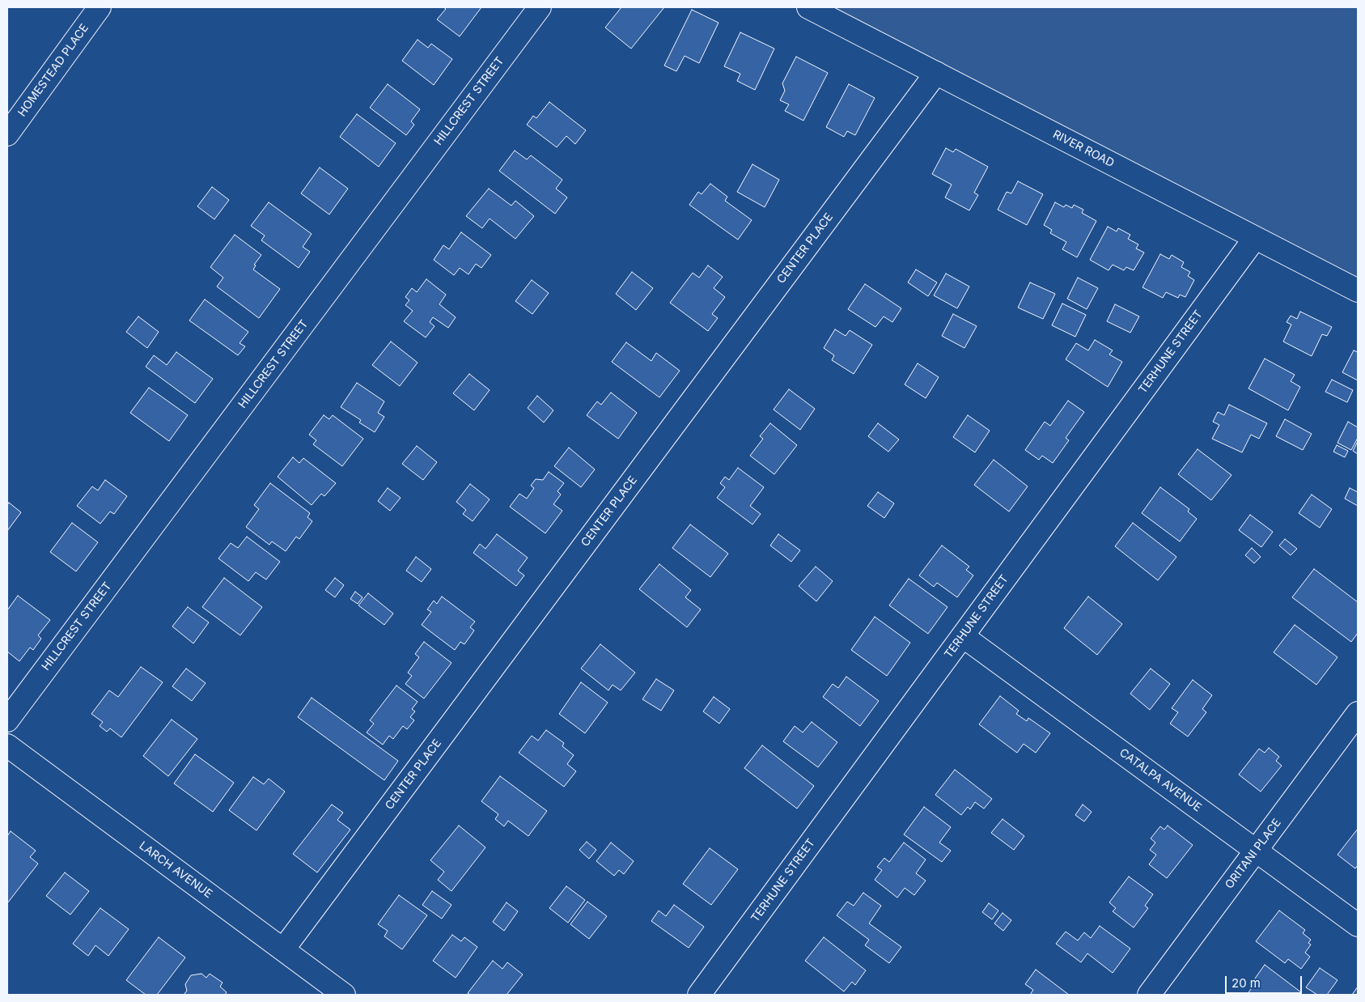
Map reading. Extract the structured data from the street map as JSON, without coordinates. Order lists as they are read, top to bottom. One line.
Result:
{"streets":{"street":["HOMESTEAD PLACE","HILLCREST STREET","RIVER ROAD","CENTER PLACE","TERHUNE STREET","CATALPA AVENUE","ORITANI PLACE","LARCH AVENUE"]},"crossings":[["RIVER ROAD","CENTER PLACE"],["RIVER ROAD","TERHUNE STREET"],["CENTER PLACE","LARCH AVENUE"],["TERHUNE STREET","CATALPA AVENUE"],["CATALPA AVENUE","ORITANI PLACE"]],"scale_bar":"20 m"}
